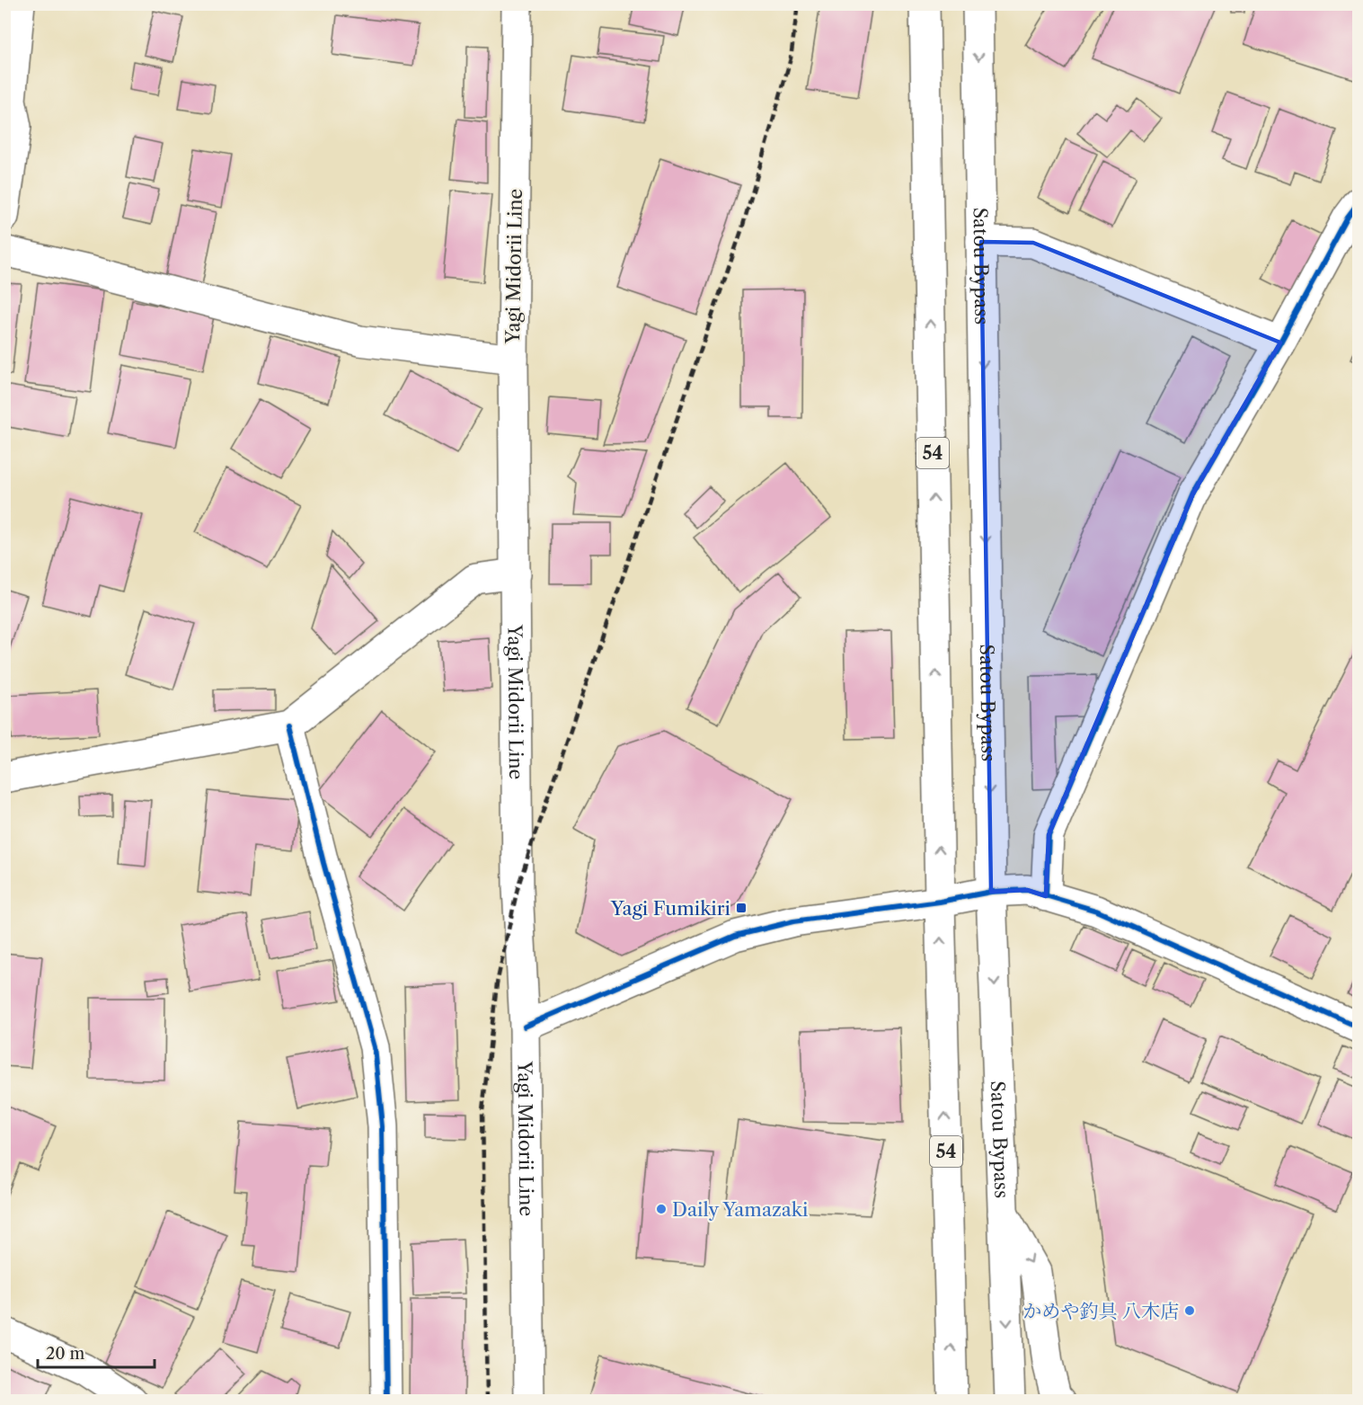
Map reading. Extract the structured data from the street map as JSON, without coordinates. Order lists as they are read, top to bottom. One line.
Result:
{"streets":{"main road":["Yagi Midorii Line","Satou Bypass","54"]},"places":{"transit":["Yagi Fumikiri"],"other":["Daily Yamazaki","かめや釣具 八木店"]},"scale_bar":"20 m"}
